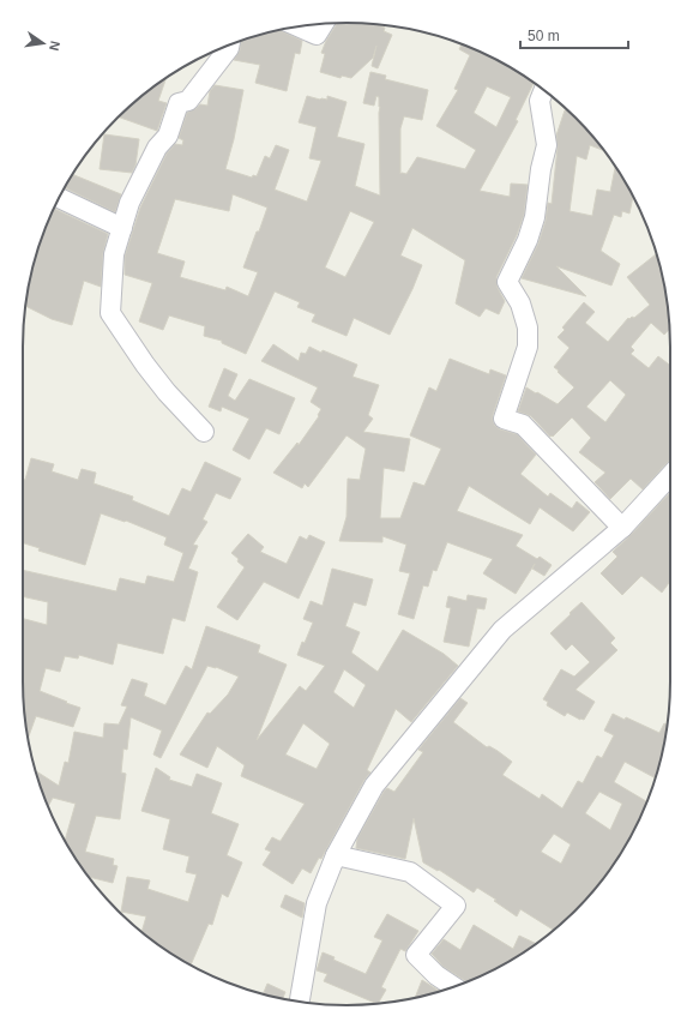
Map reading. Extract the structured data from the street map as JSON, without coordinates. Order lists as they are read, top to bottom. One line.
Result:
{"scale_bar":"50 m","north":"right"}
